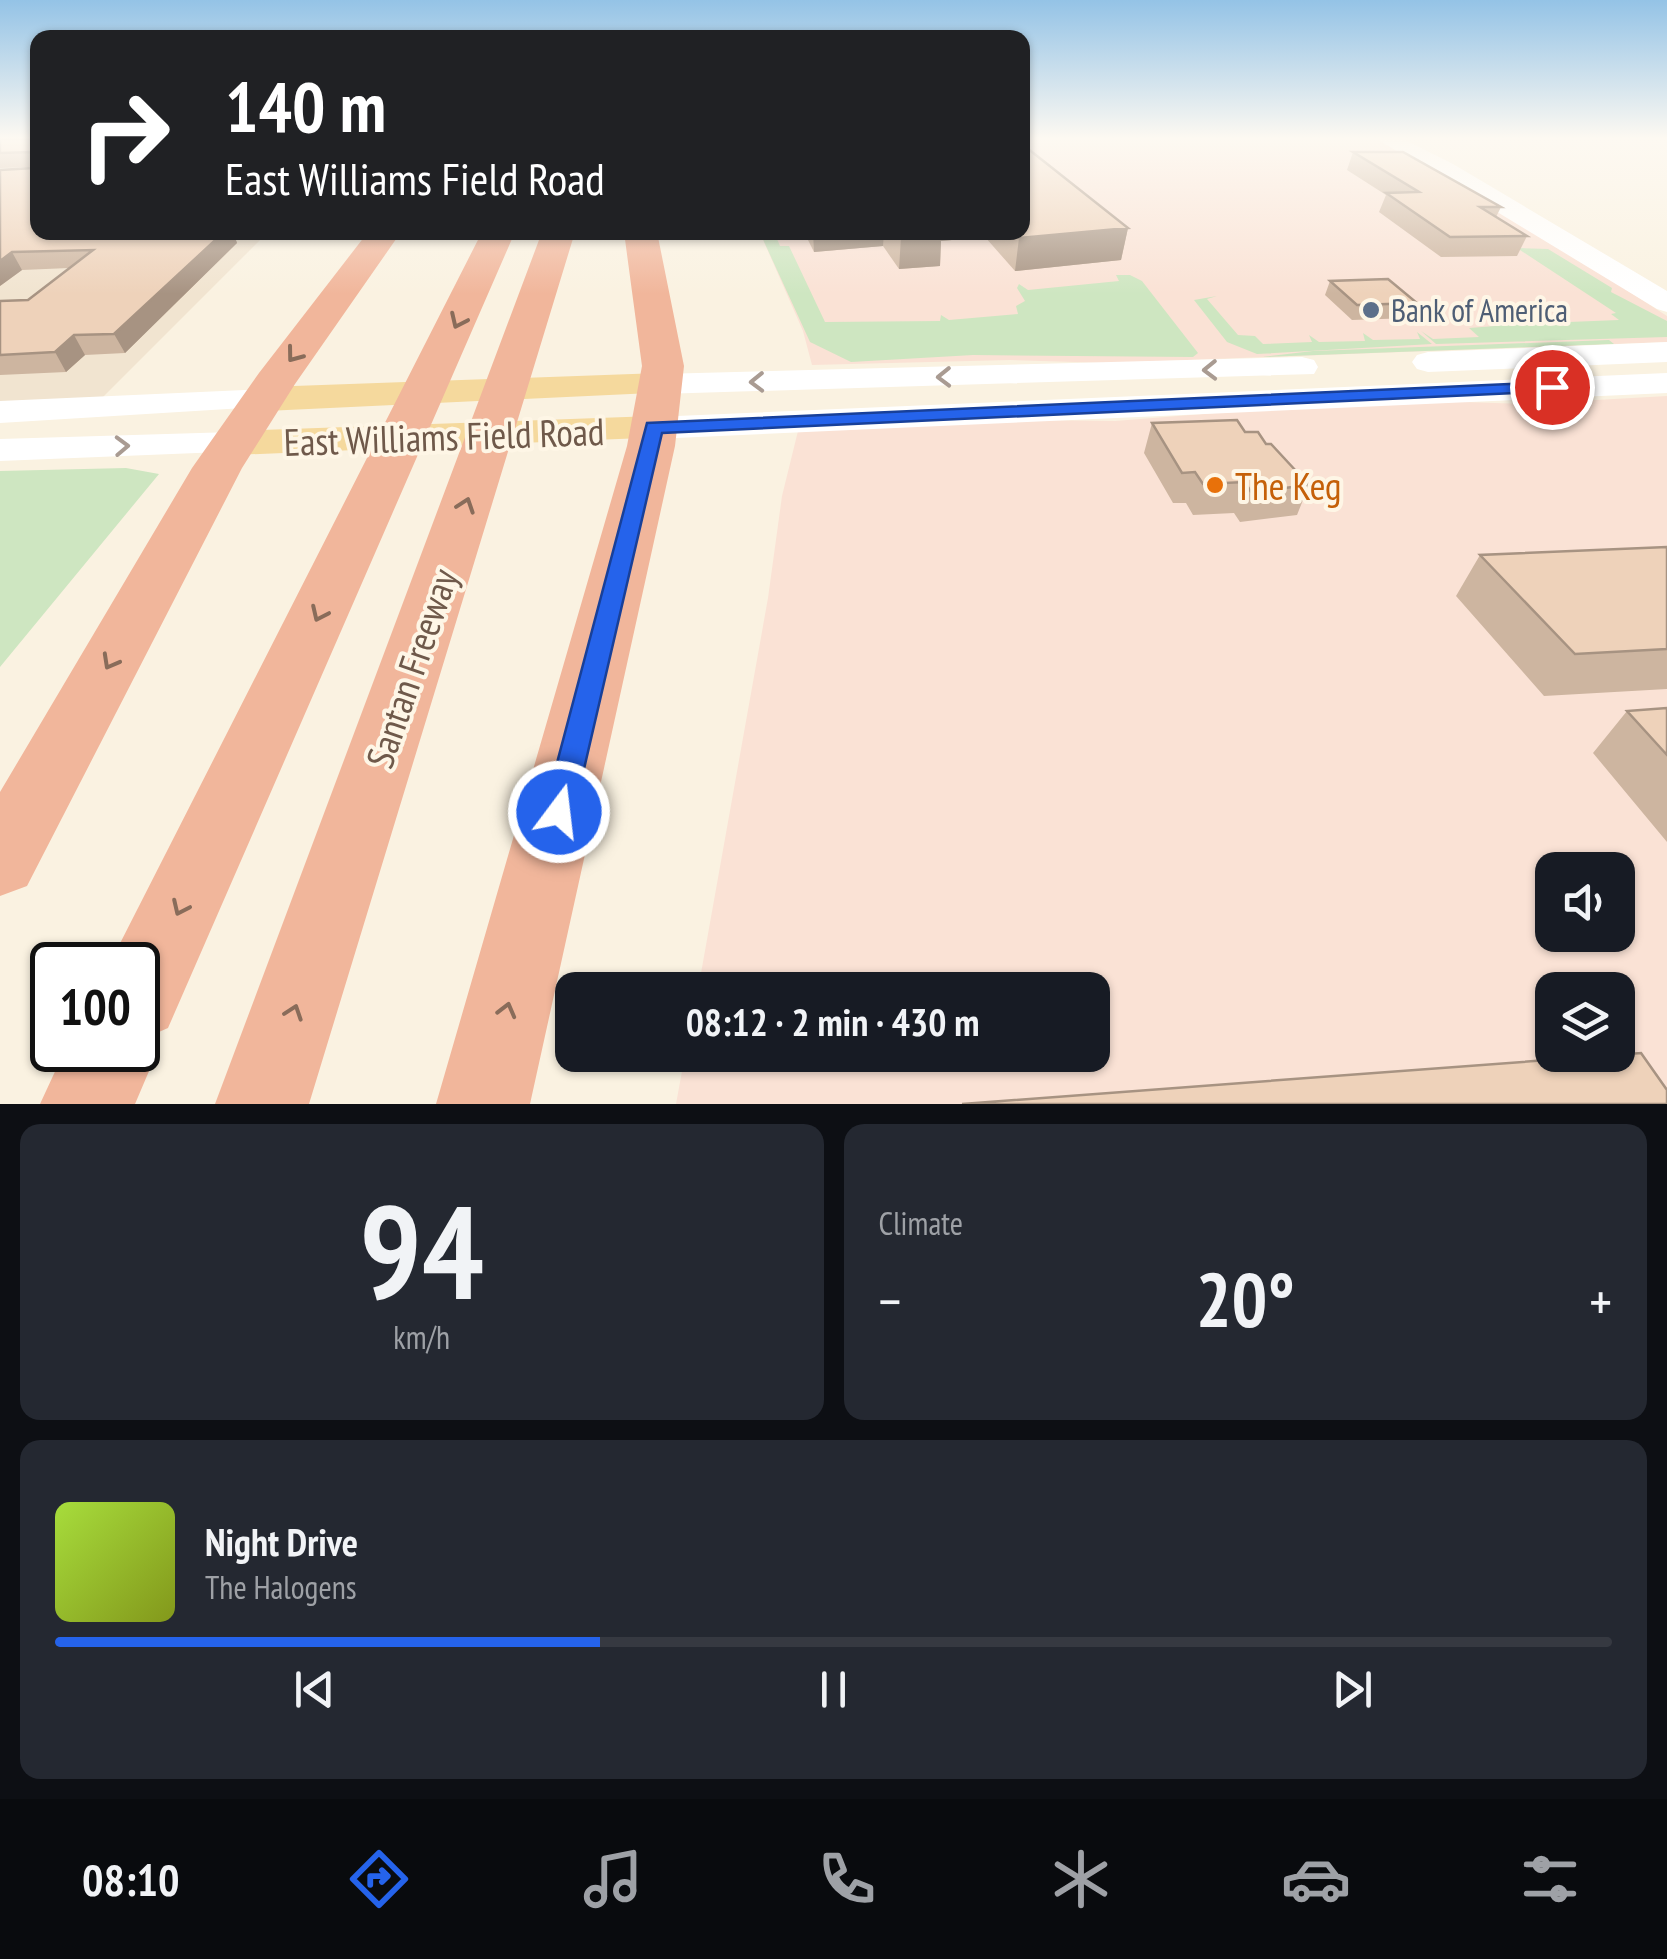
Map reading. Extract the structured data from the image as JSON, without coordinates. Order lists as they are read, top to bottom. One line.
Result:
{"streets":{"highway":["Santan Freeway"],"main road":["East Williams Field Road"]},"places":["Bank of America","The Keg"],"page":{"turn":["140 m","East Williams Field Road"],"limit":"100","trip":"08:12 · 2 min · 430 m","tile":[["94","km/h"],"Climate"],"heat":["−","20°","+"],"song":["Night Drive","The Halogens"],"tabs":"08:10"}}
